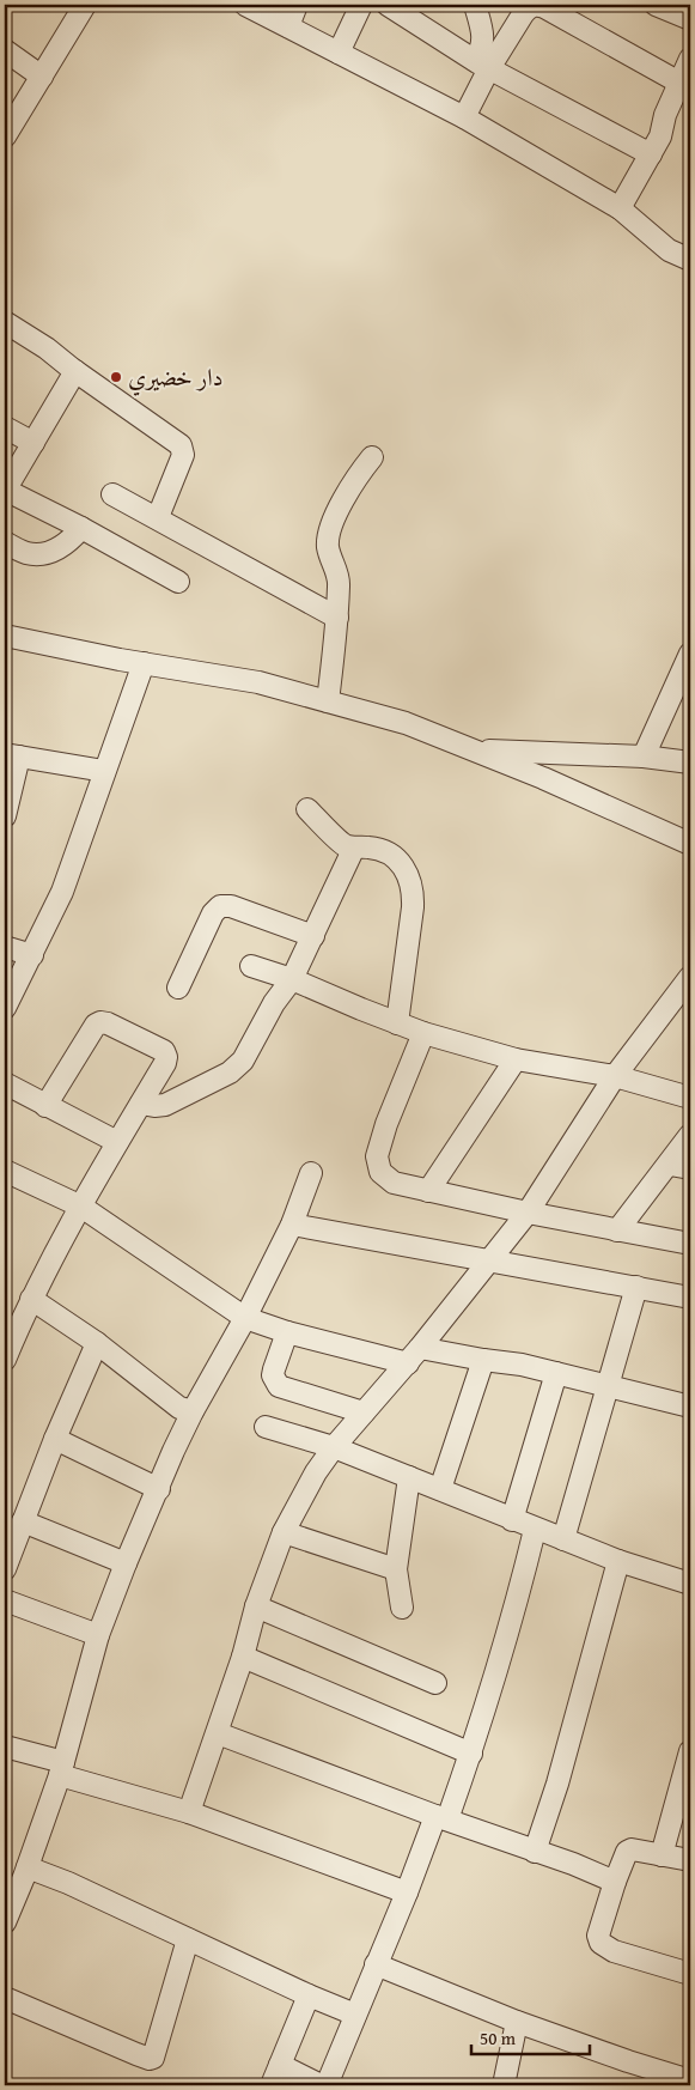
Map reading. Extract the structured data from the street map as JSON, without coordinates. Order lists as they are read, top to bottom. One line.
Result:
{"places":["دار خضيري"],"scale_bar":"50 m"}
